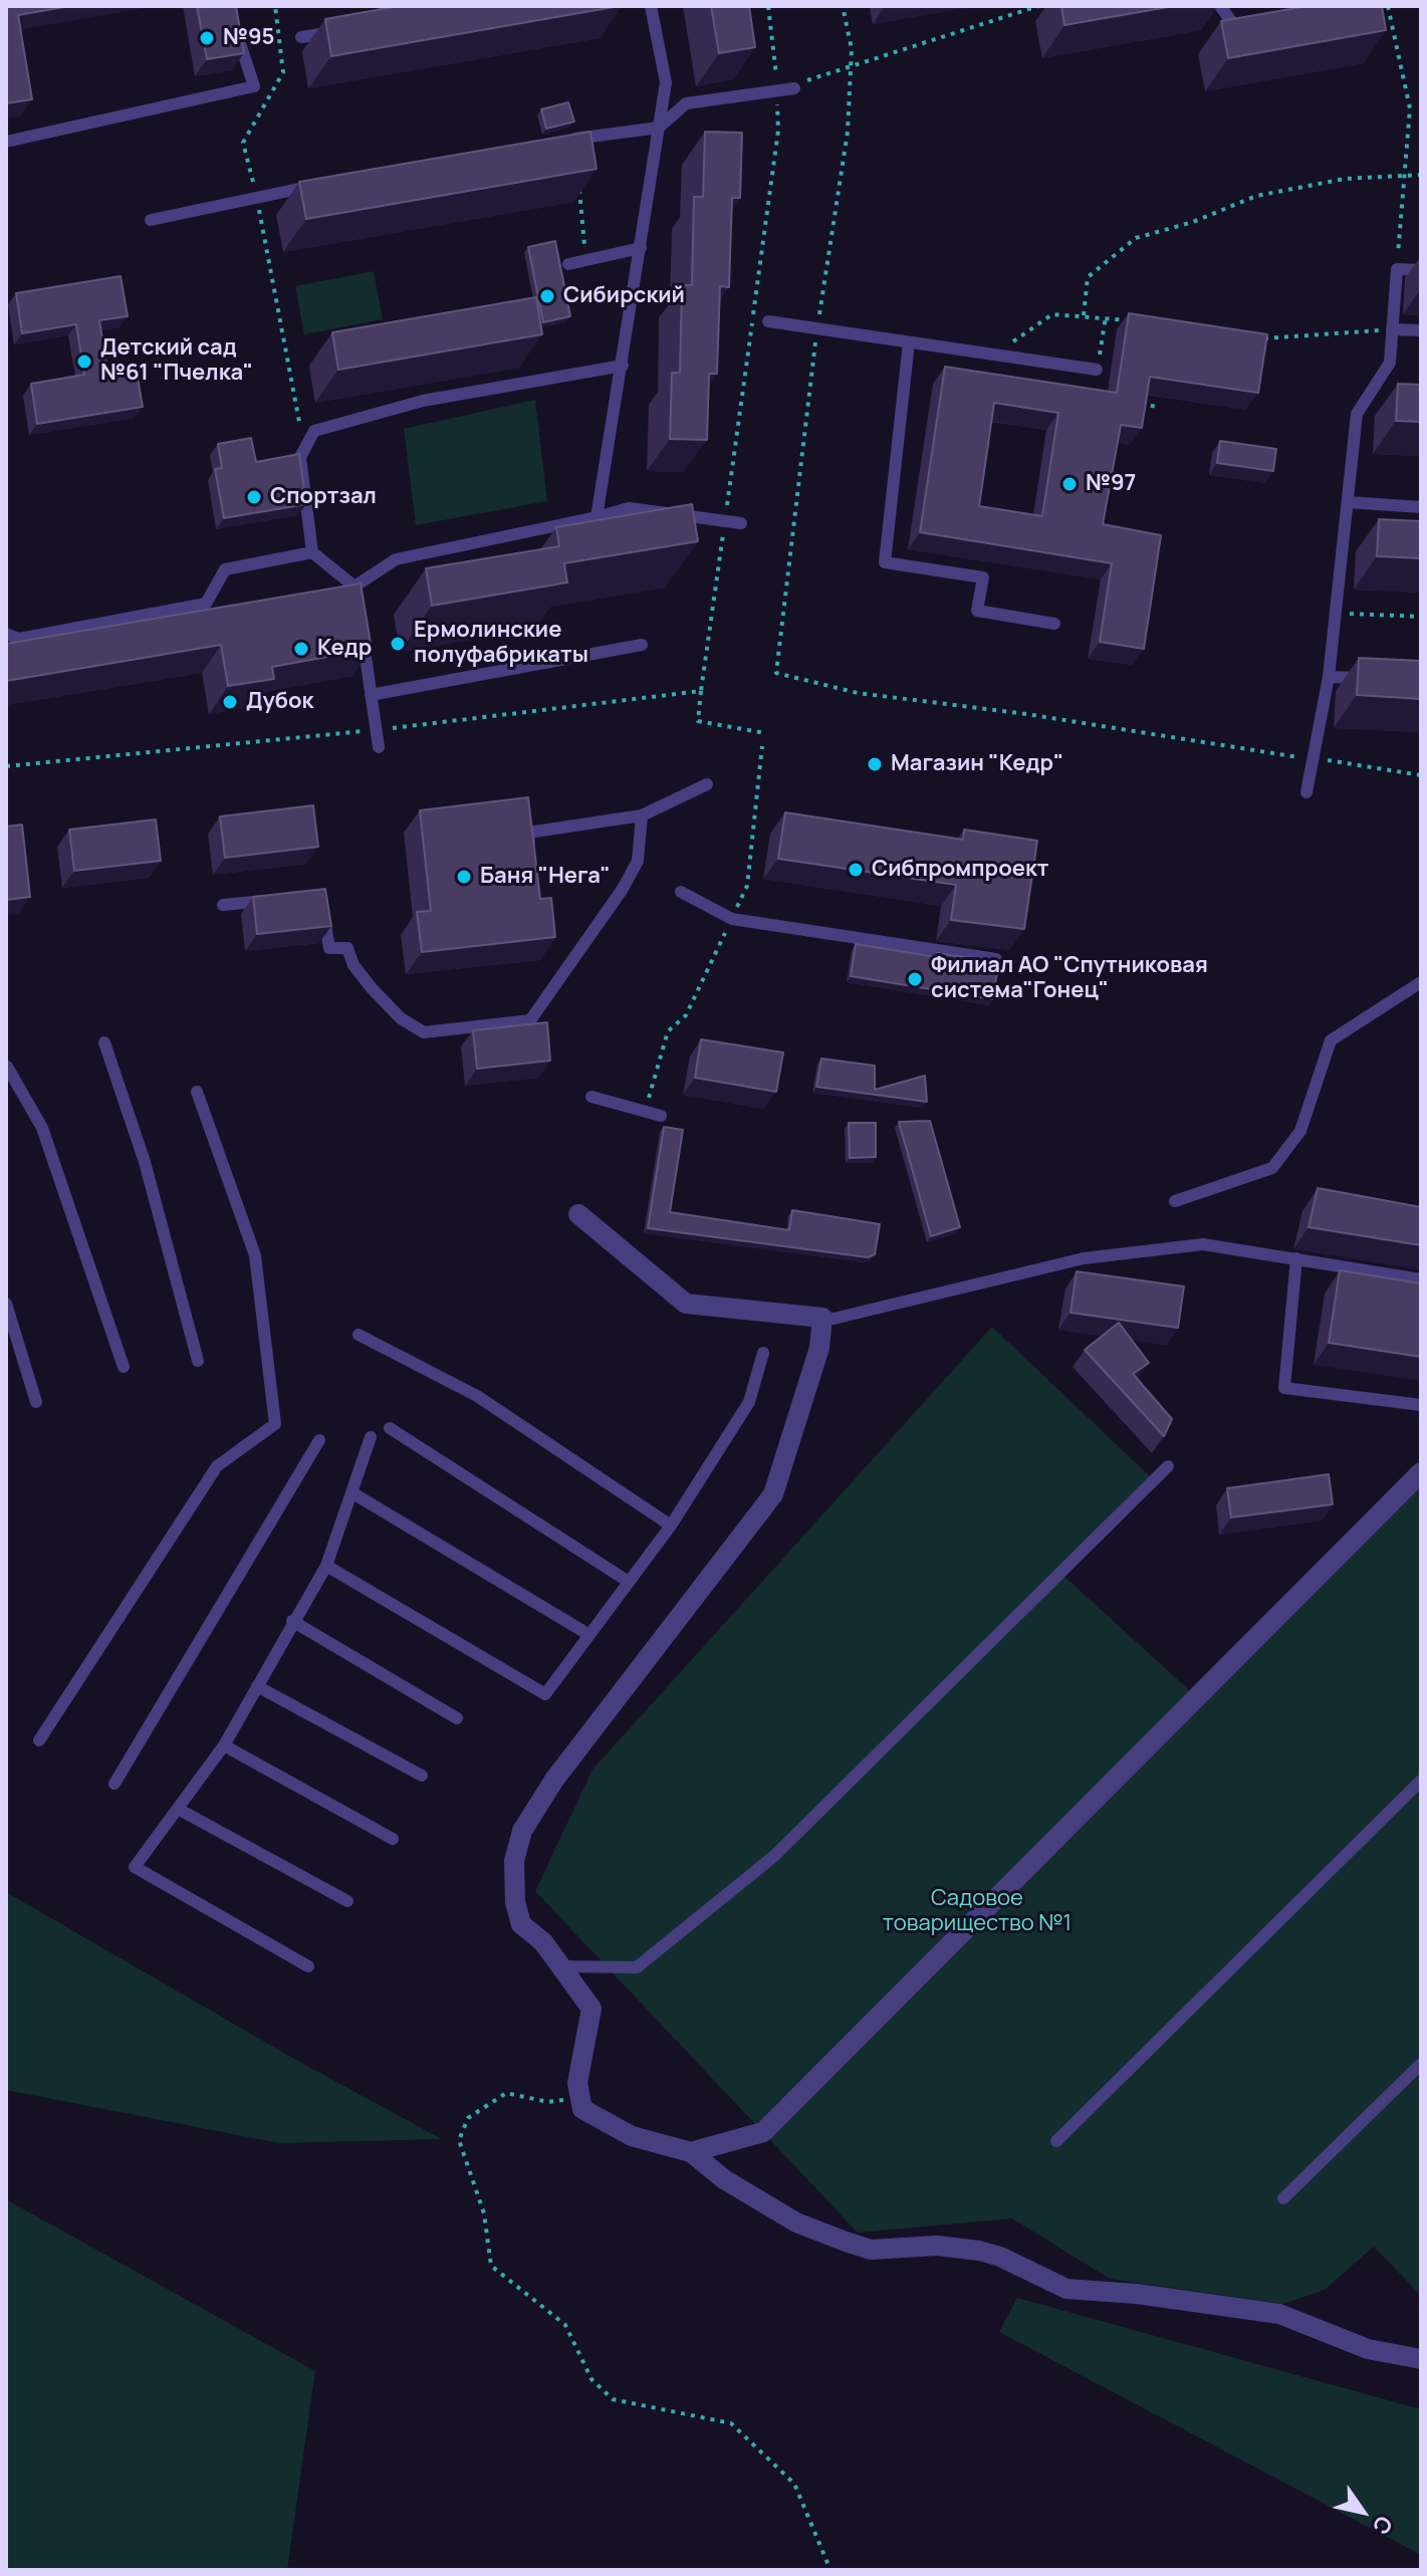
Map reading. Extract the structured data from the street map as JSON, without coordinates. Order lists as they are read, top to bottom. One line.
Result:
{"parks":["Садовое товарищество №1"],"places":["№95","Сибирский","Детский сад №61 \"Пчелка\"","№97","Спортзал","Ермолинские полуфабрикаты","Кедр","Дубок","Магазин \"Кедр\"","Сибпромпроект","Баня \"Нега\"","Филиал АО \"Спутниковая система\"Гонец\""],"north":"bottom right"}
